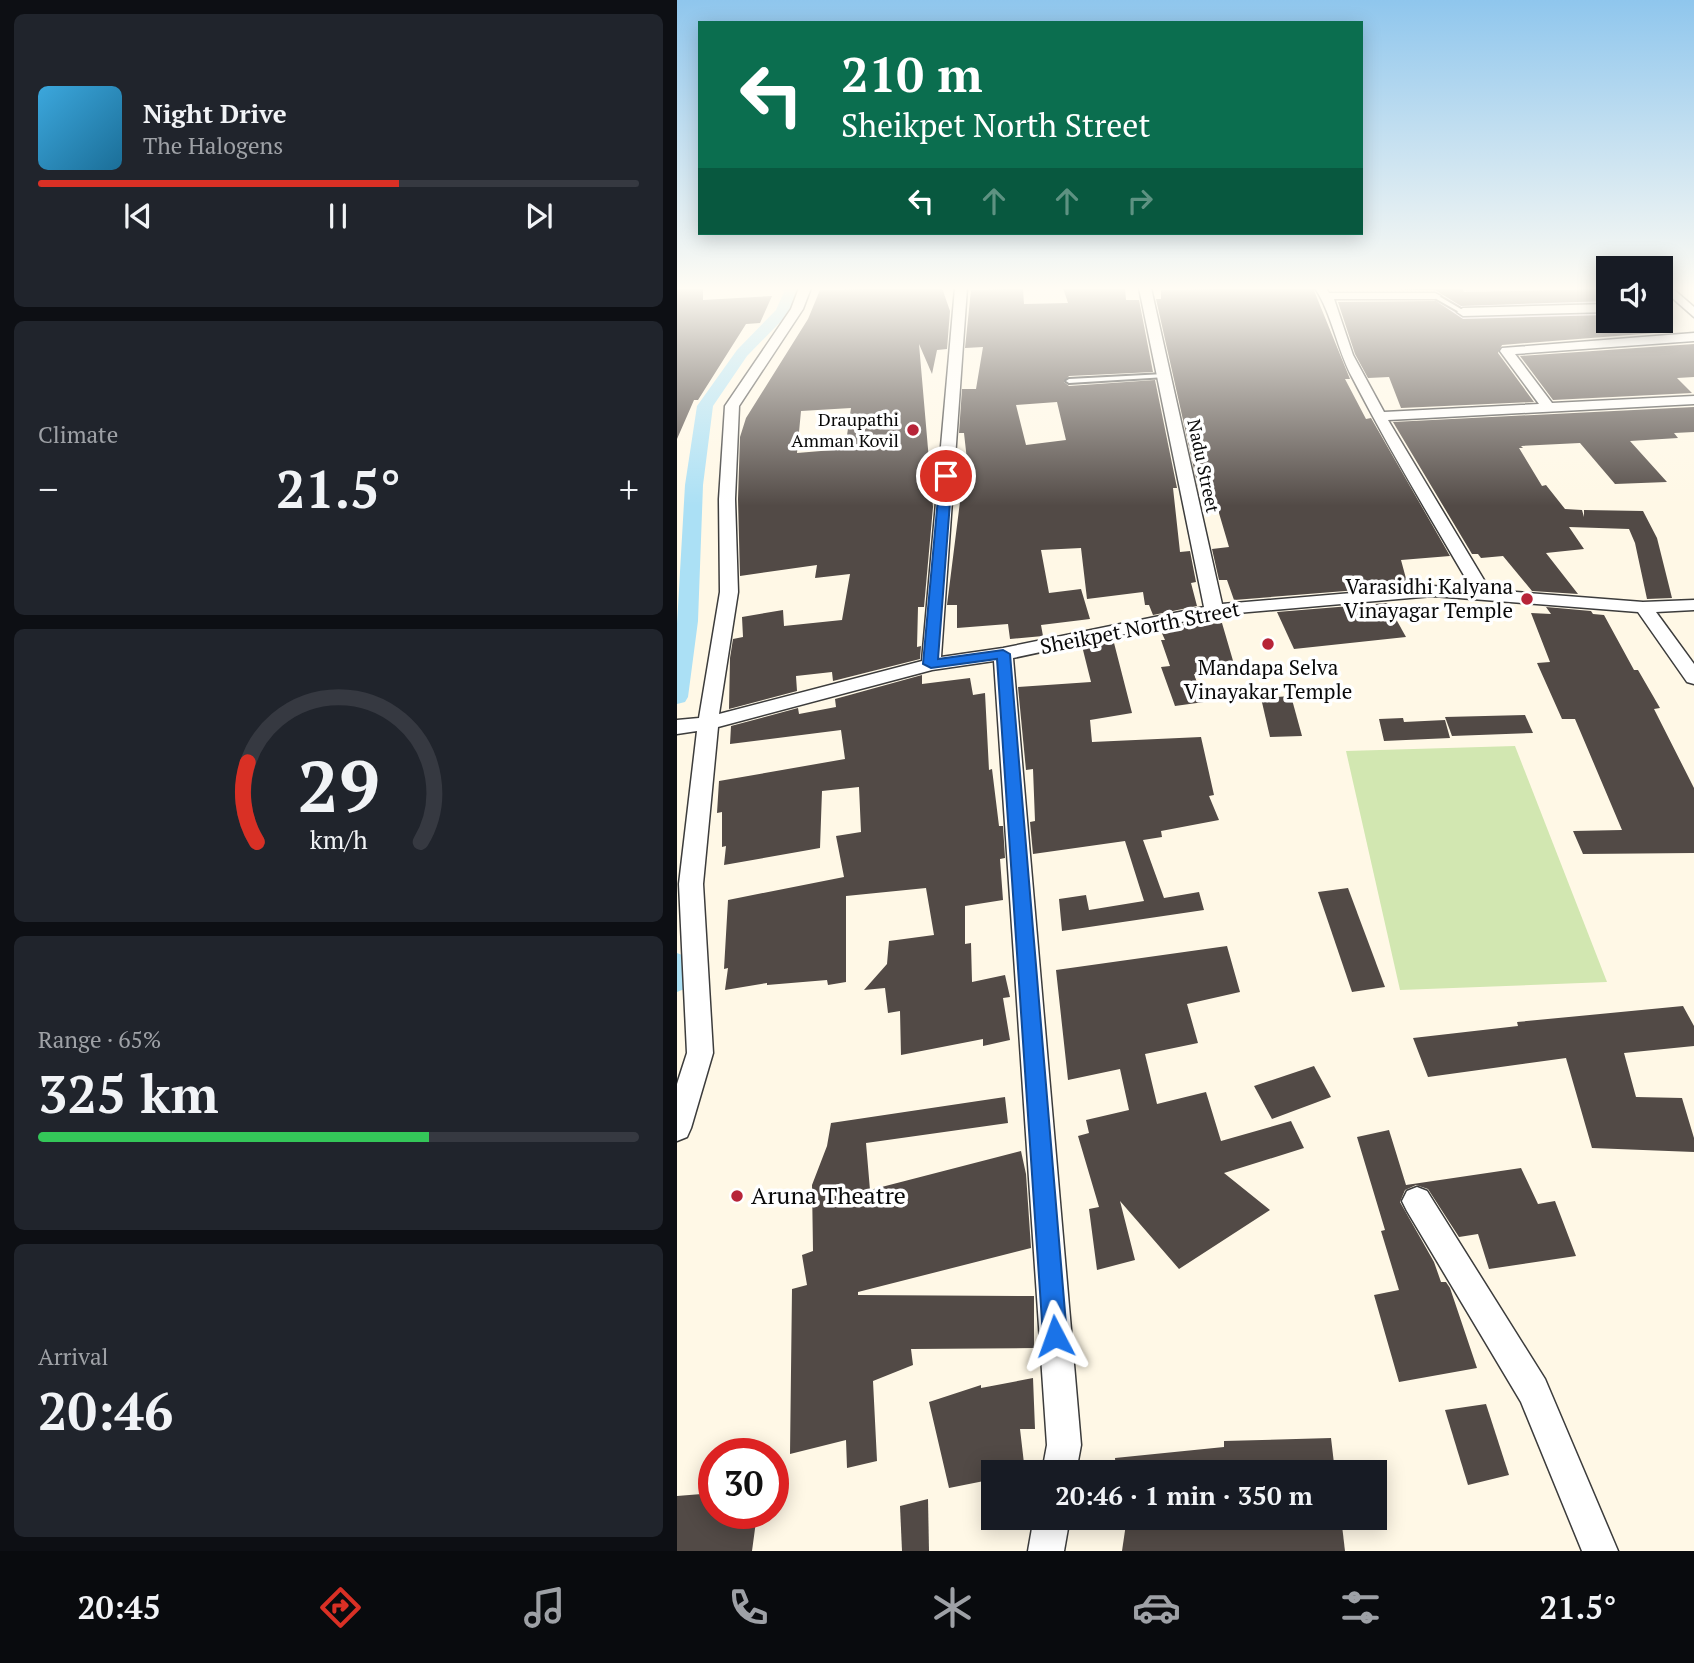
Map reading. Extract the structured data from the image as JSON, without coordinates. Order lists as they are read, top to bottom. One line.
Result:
{"streets":{"street":["Nadu Street","Sheikpet North Street"]},"crossings":[["Nadu Street","Sheikpet North Street"]],"places":["Draupathi Amman Kovil","Varasidhi Kalyana Vinayagar Temple","Mandapa Selva Vinayakar Temple","Aruna Theatre"],"page":{"turn":["210 m","Sheikpet North Street"],"song":["Night Drive","The Halogens"],"tile":["Climate",["Range · 65%","325 km"],["Arrival","20:46"]],"heat":["−","21.5°","+"],"limit":"30","trip":"20:46 · 1 min · 350 m","tabs":["20:45","21.5°"],"gauge":["29","km/h"]}}
